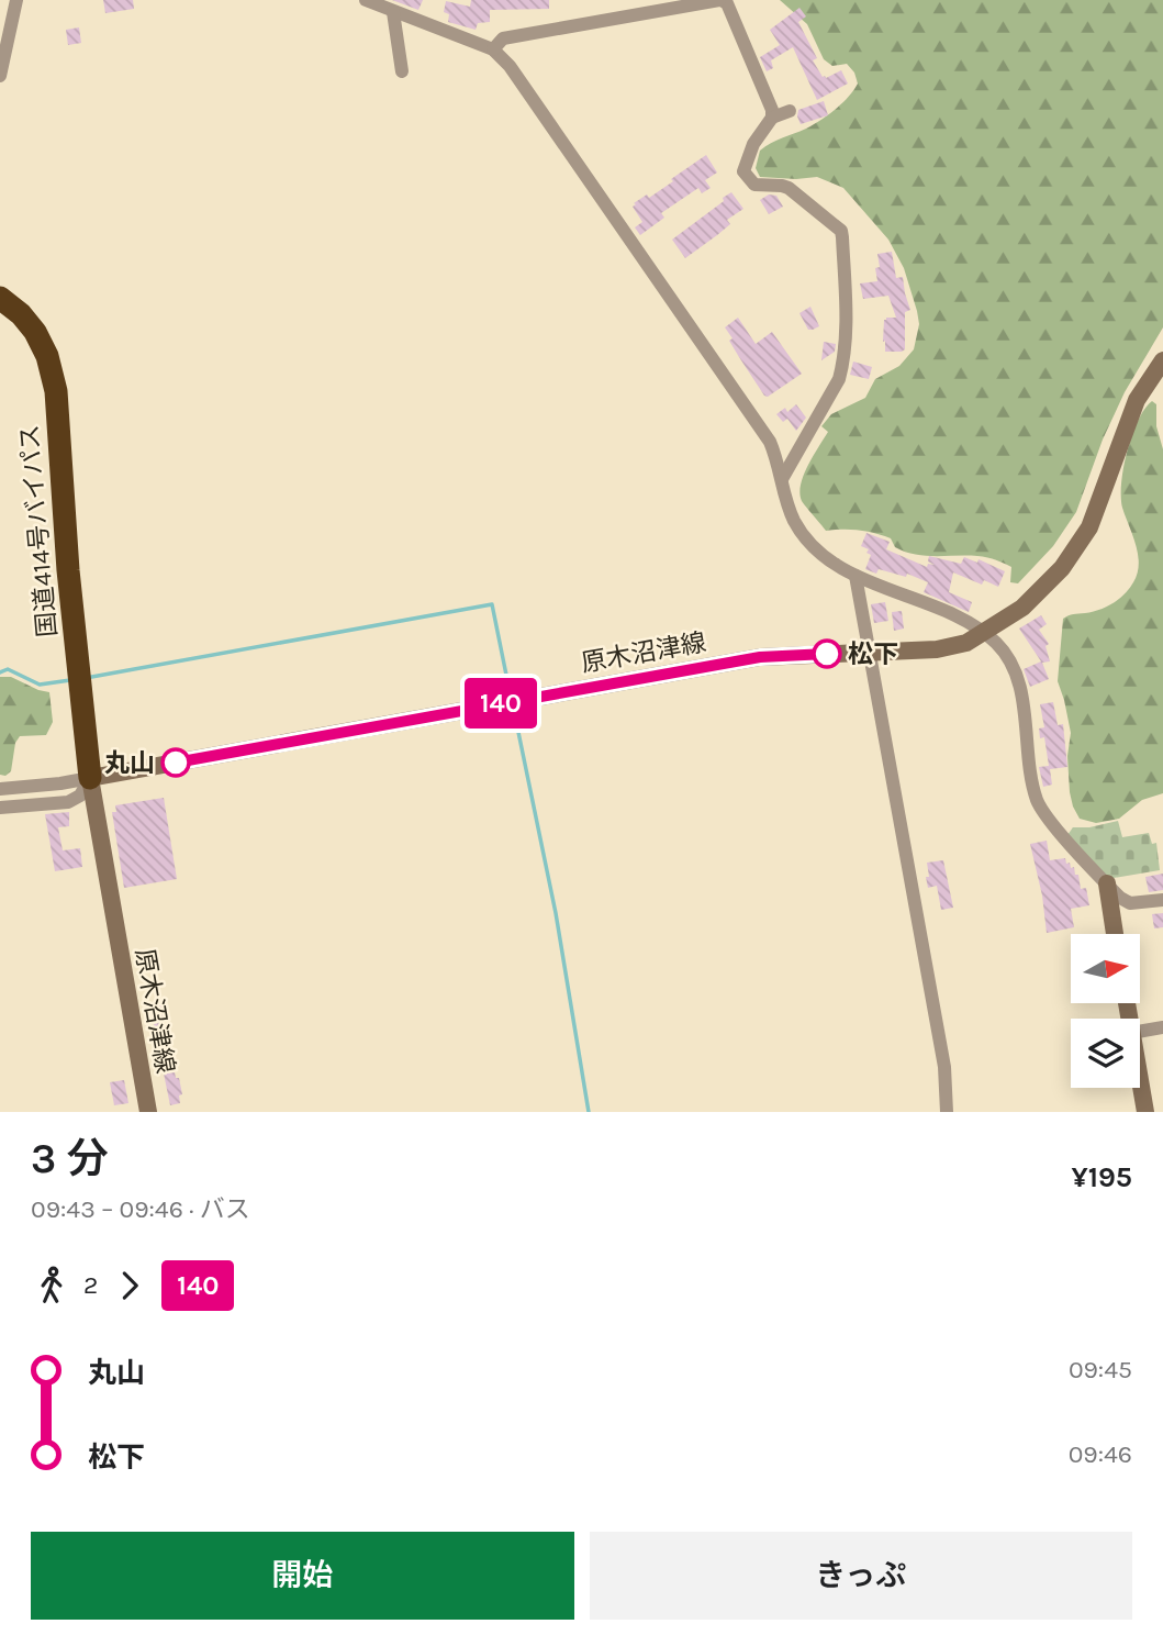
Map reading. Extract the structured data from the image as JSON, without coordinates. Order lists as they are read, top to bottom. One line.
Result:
{"streets":{"highway":["国道414号バイパス"],"main road":["原木沼津線"]},"crossings":[["国道414号バイパス","原木沼津線"]],"places":["松下","丸山"],"lines":["bus line 140"],"north":"right","page":{"on_map":"140","heading":["3 分","09:43 – 09:46 · バス","¥195"],"legs":["2","140"],"list":[{"name":"丸山","value":"09:45"},{"name":"松下","value":"09:46"}],"buttons":["開始","きっぷ"]}}
